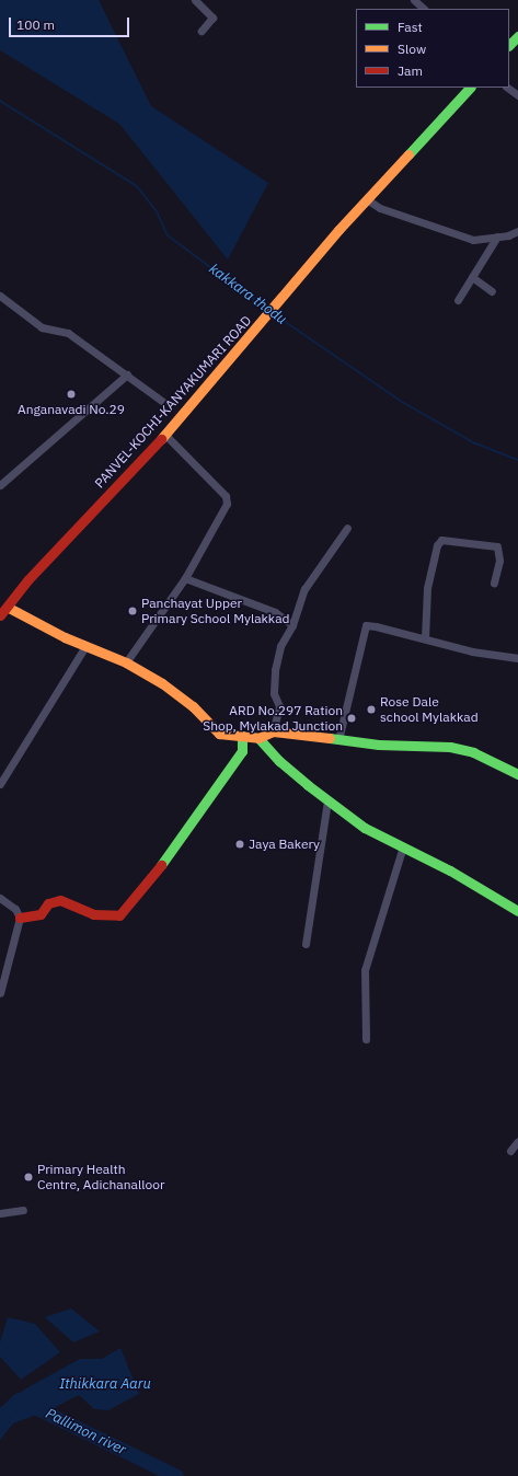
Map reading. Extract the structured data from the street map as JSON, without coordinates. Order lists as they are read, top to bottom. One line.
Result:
{"streets":{"main road":["PANVEL-KOCHI-KANYAKUMARI ROAD"]},"water":["kakkara thodu","Ithikkara Aaru","Pallimon river"],"places":["Anganavadi No.29","Panchayat Upper Primary School Mylakkad","Rose Dale school Mylakkad","ARD No.297 Ration Shop, Mylakad Junction","Jaya Bakery","Primary Health Centre, Adichanalloor"],"legend":["Fast","Slow","Jam"],"scale_bar":"100 m"}
